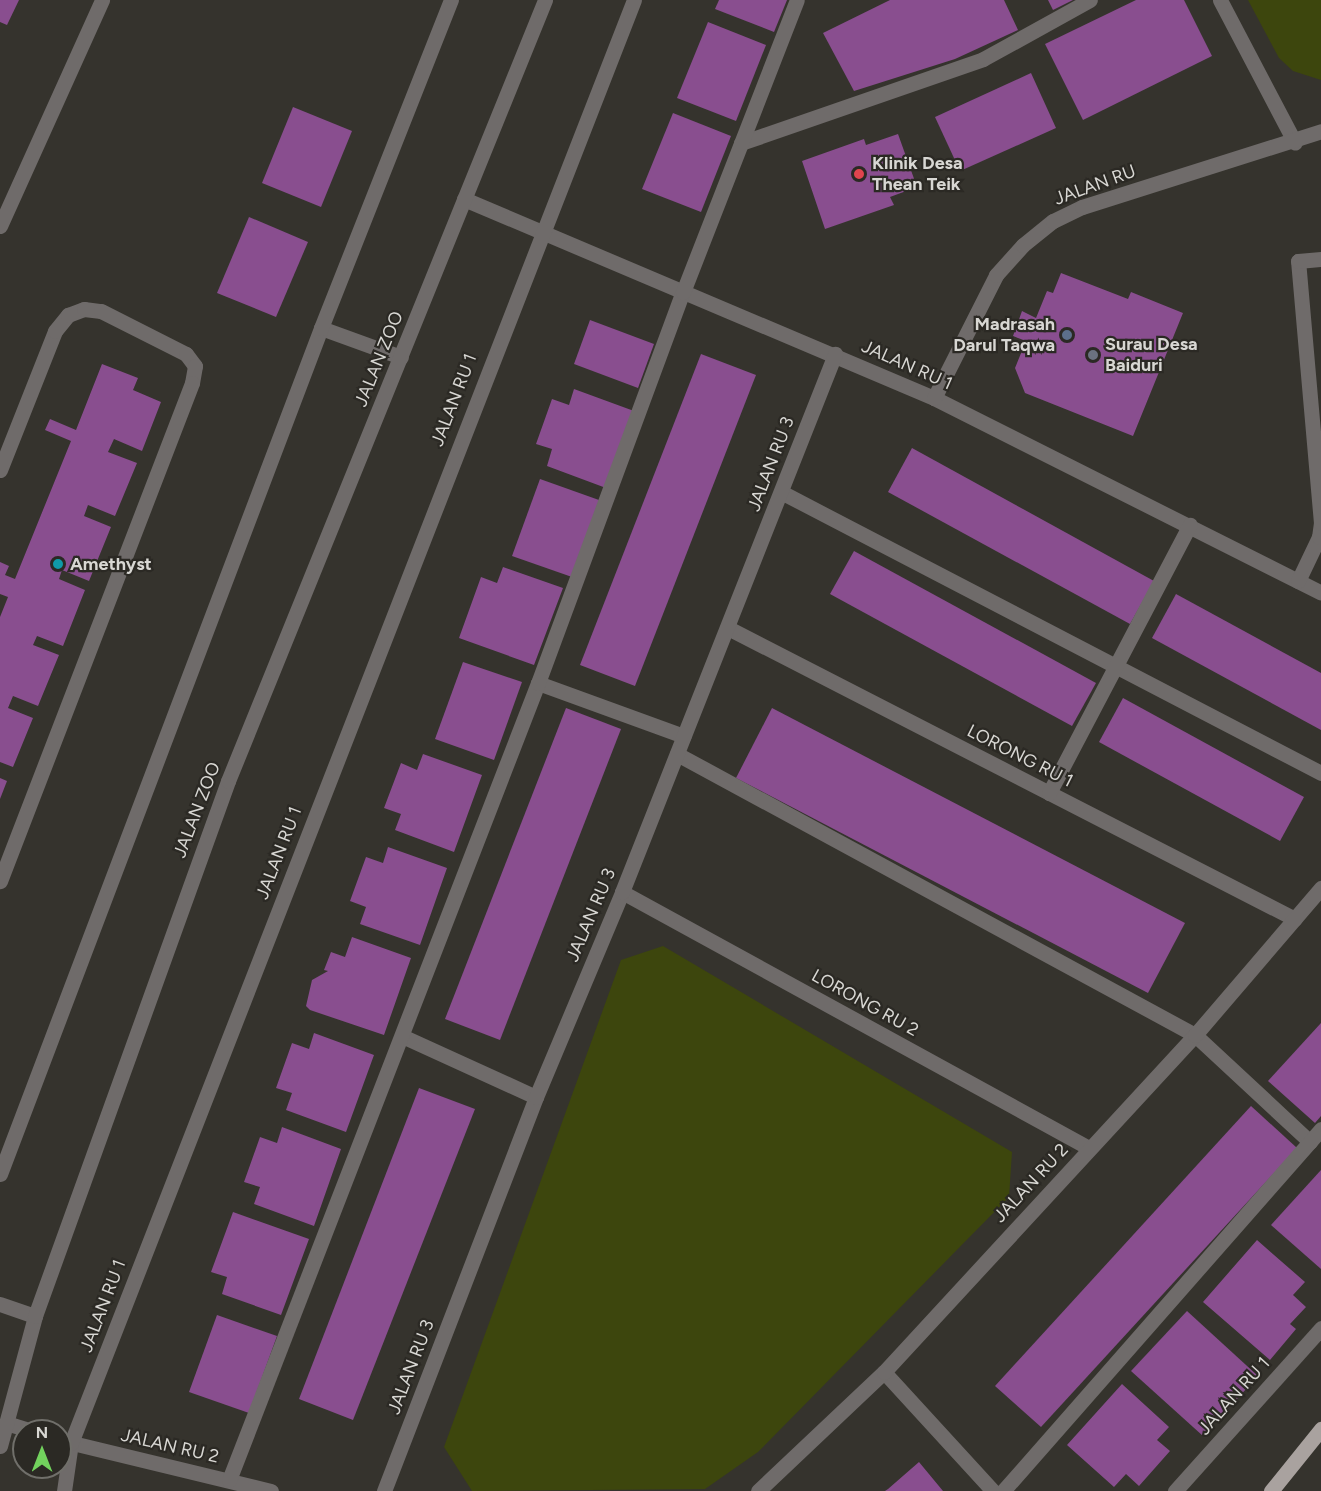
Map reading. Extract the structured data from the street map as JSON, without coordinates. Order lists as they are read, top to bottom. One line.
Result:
{"streets":{"street":["JALAN RU","JALAN ZOO","JALAN RU 1","JALAN RU 3","LORONG RU 1","LORONG RU 2","JALAN RU 2"]},"crossings":[["JALAN RU","JALAN RU 1"],["JALAN ZOO","JALAN RU 1"],["JALAN RU 1","JALAN RU 3"],["JALAN RU 3","LORONG RU 1"],["JALAN RU 3","LORONG RU 2"],["LORONG RU 1","JALAN RU 2"],["LORONG RU 2","JALAN RU 2"]],"places":["Klinik Desa Thean Teik","Madrasah Darul Taqwa","Surau Desa Baiduri","Amethyst"],"north":"top"}
